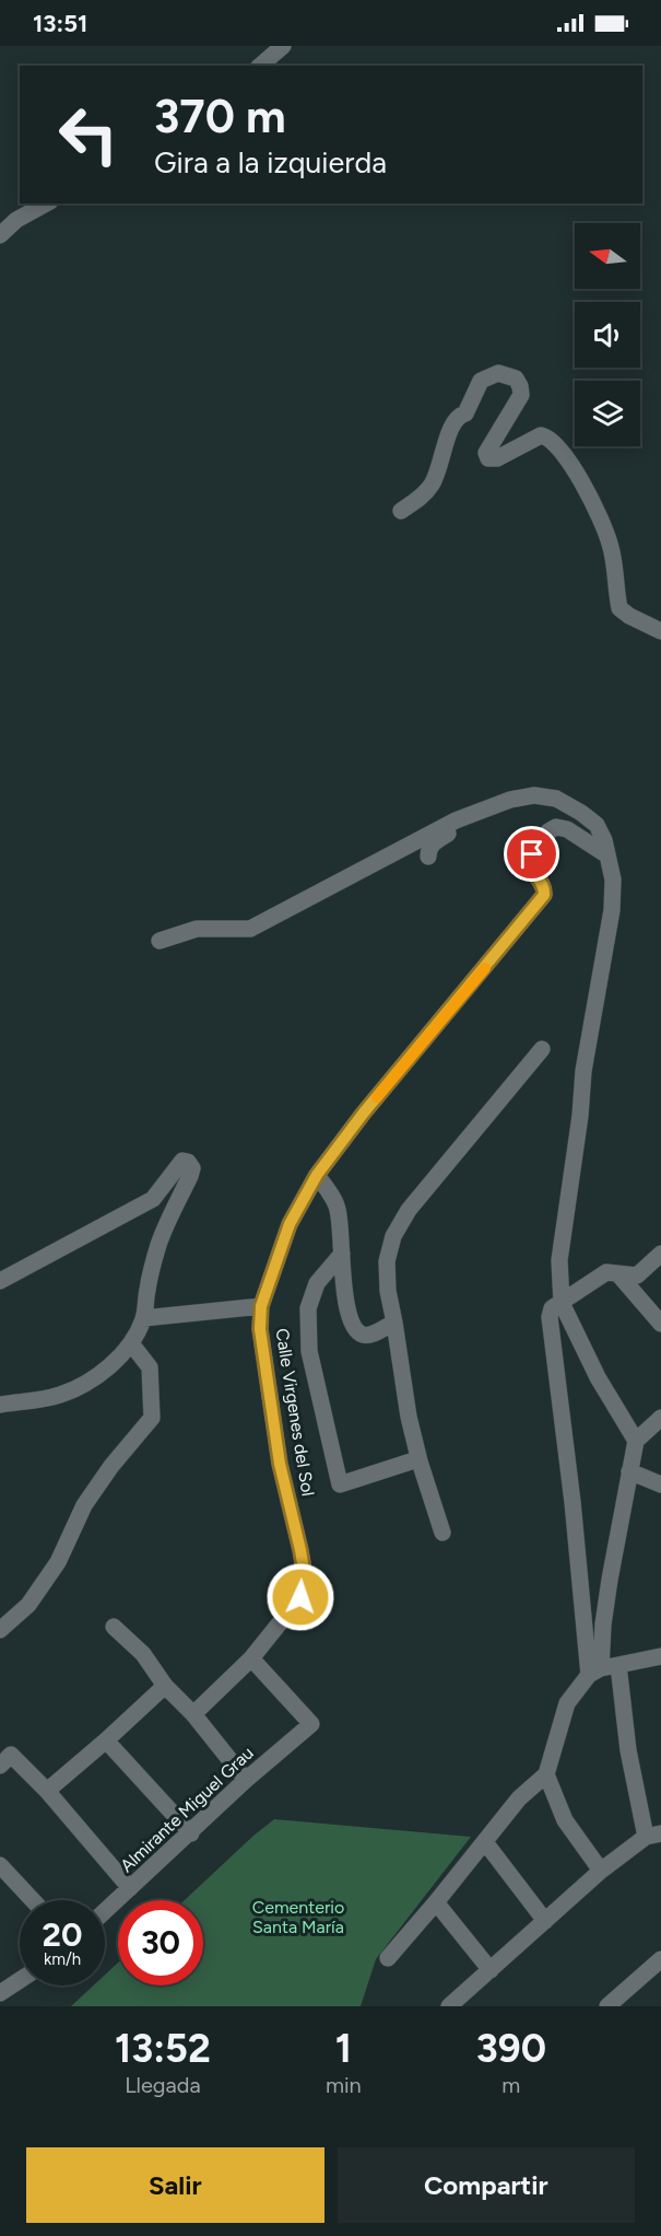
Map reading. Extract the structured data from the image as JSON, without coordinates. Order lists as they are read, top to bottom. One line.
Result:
{"streets":{"street":["Calle Virgenes del Sol","Almirante Miguel Grau"]},"crossings":[["Calle Virgenes del Sol","Almirante Miguel Grau"]],"parks":["Cementerio Santa María"],"north":"left","page":{"status":"13:51","turn":["370 m","Gira a la izquierda"],"speed":"20 km/h","limit":"30","eta":["13:52","Llegada","1","min","390","m"],"buttons":["Salir","Compartir"]}}
